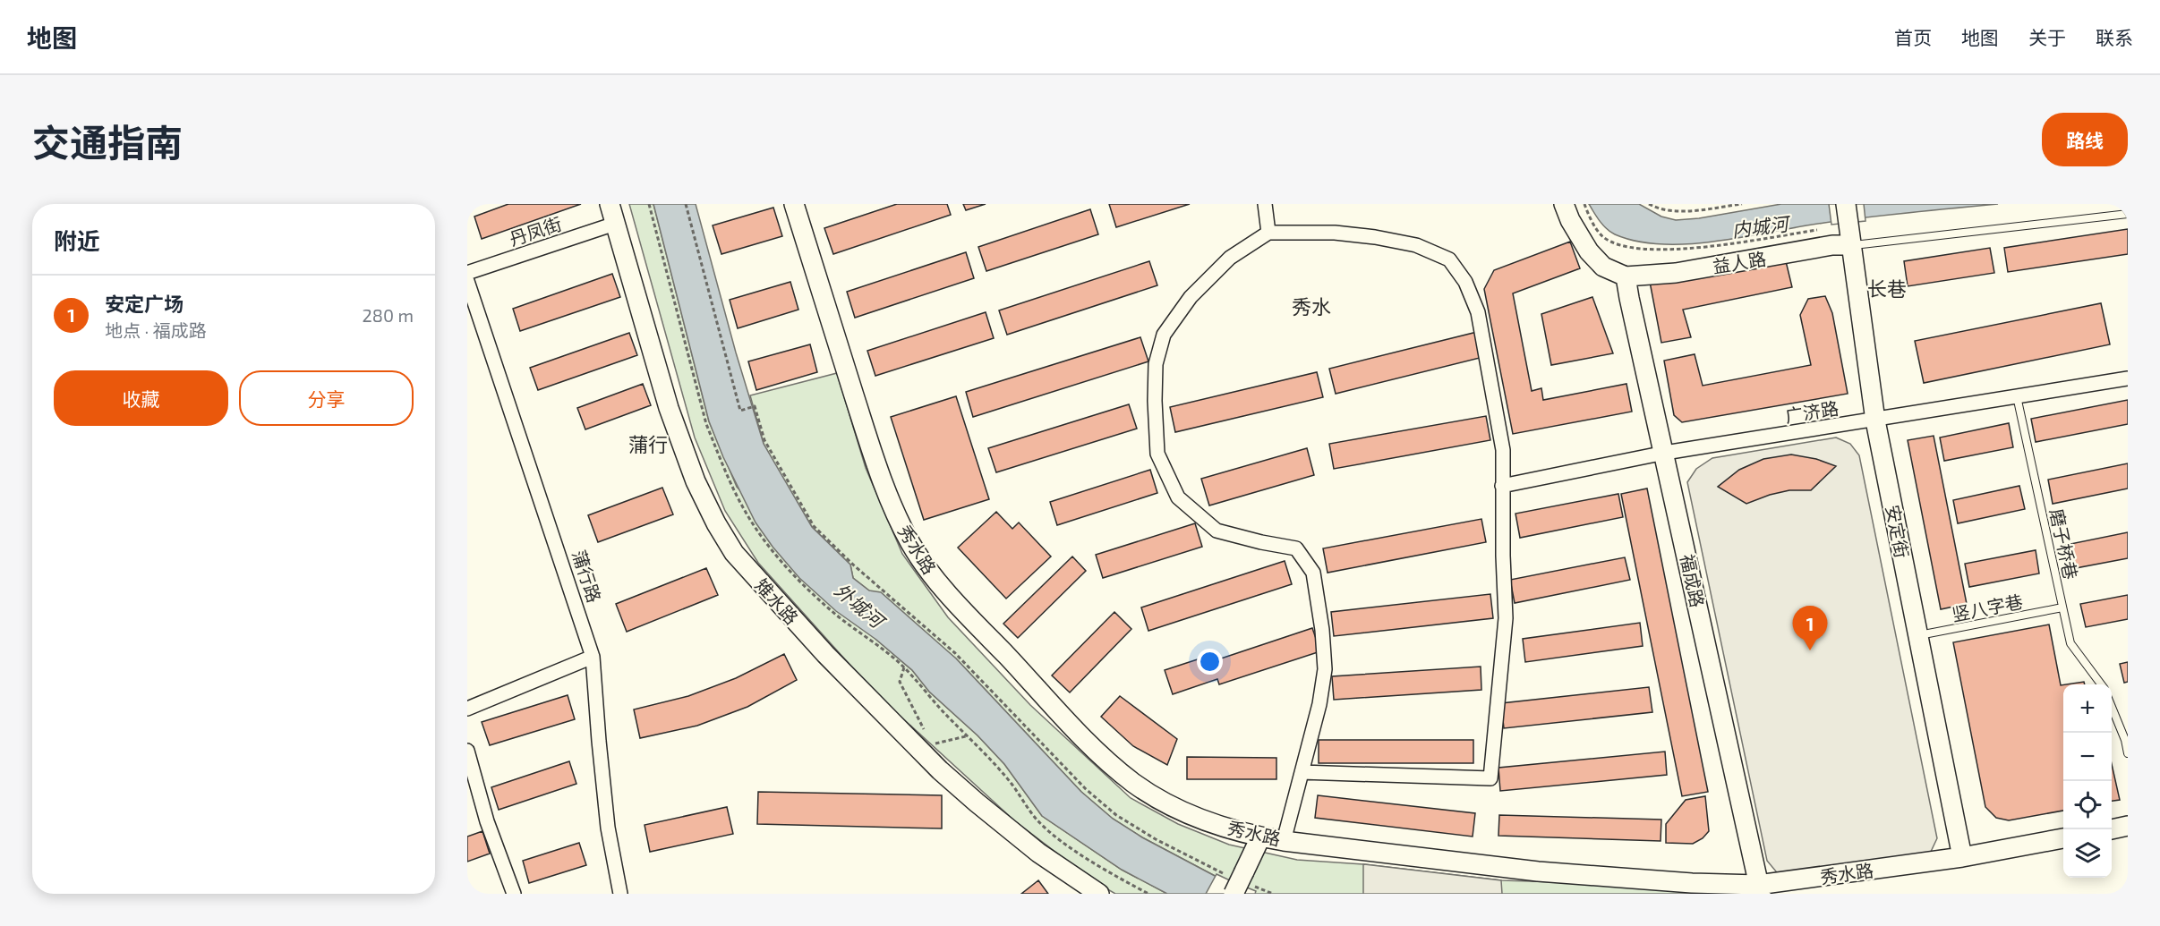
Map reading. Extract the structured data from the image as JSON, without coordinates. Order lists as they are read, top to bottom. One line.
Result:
{"streets":{"street":["丹凤街","益人路","广济路","安定街","秀水路","蒲行路","福成路","雉水路"],"lane":["磨子桥巷","竖八字巷"]},"crossings":[["丹凤街","雉水路"],["益人路","安定街"],["益人路","福成路"],["广济路","安定街"],["广济路","磨子桥巷"],["广济路","福成路"],["安定街","秀水路"],["安定街","竖八字巷"],["磨子桥巷","竖八字巷"],["秀水路","福成路"]],"districts":["长巷","秀水","蒲行"],"water":["内城河","外城河"],"page":{"header":"地图","nav":["首页","地图","关于","联系"],"title":"交通指南","buttons":["路线",["收藏","分享"]],"heading":"附近","list":[{"mark":"1","name":"安定广场","note":"地点 · 福成路","value":"280 m"}],"pins":"1","map_buttons":["+","−"]}}
